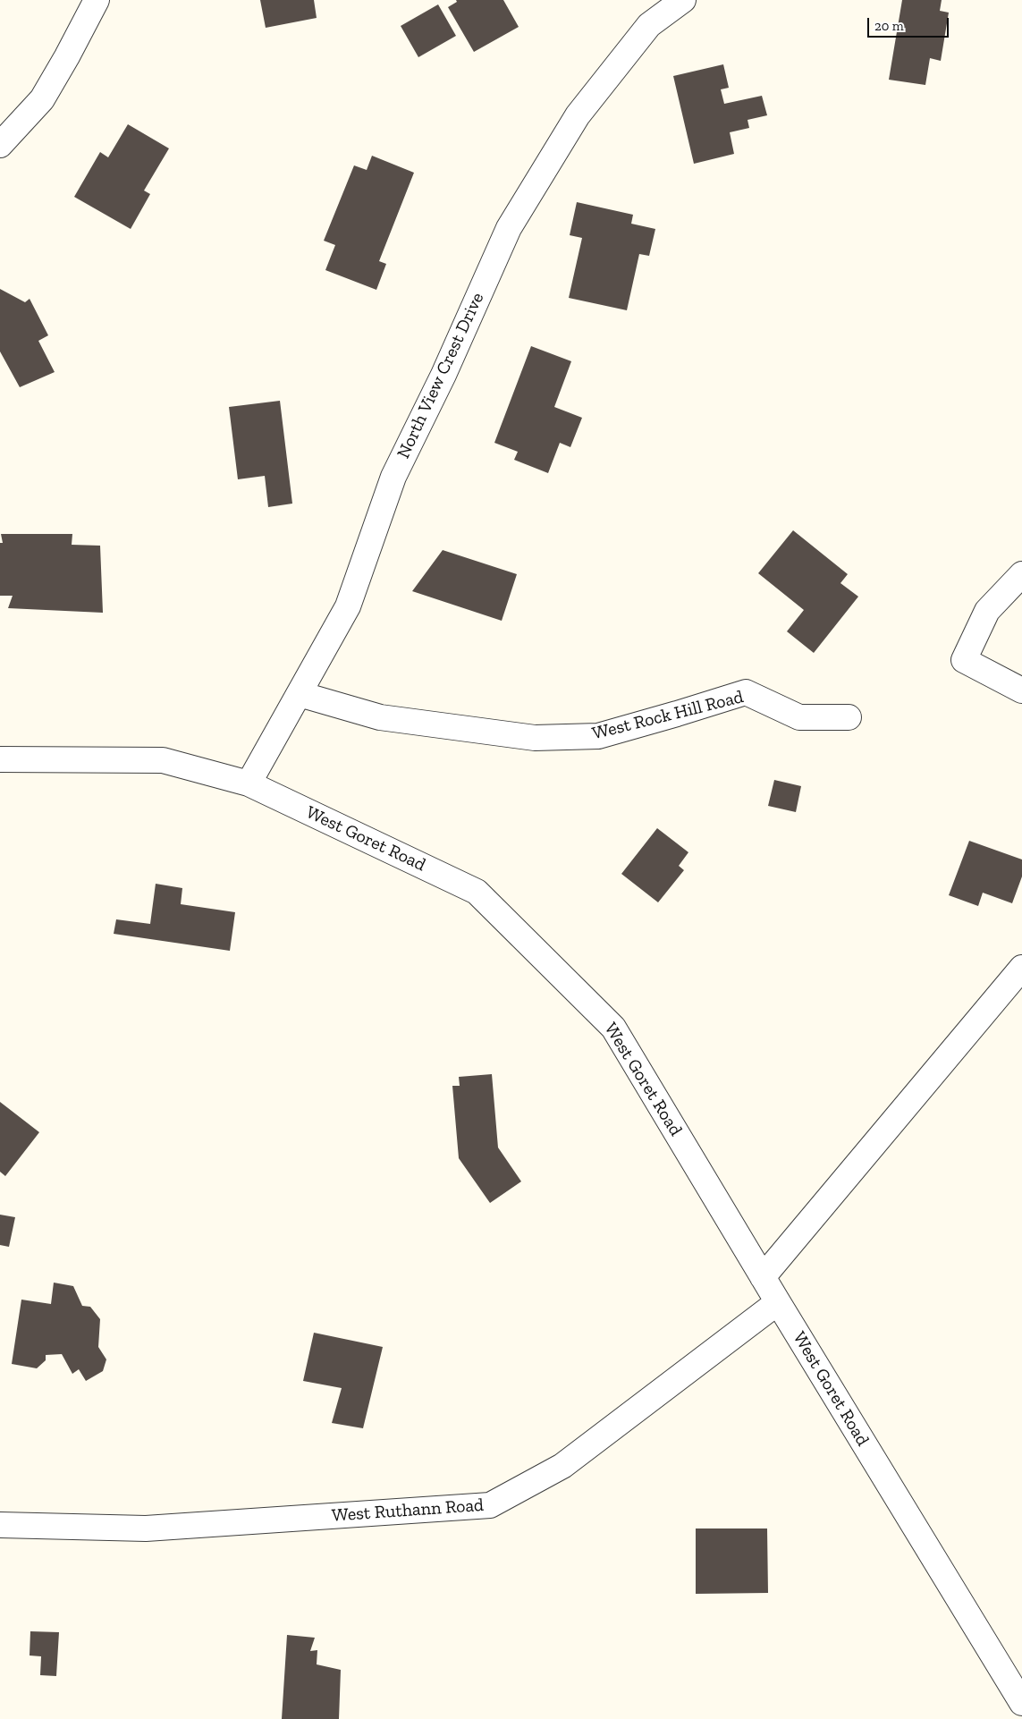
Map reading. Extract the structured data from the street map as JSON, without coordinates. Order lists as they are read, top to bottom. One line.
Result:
{"streets":{"street":["North View Crest Drive","West Rock Hill Road","West Goret Road","West Ruthann Road"]},"crossings":[["North View Crest Drive","West Rock Hill Road"],["North View Crest Drive","West Goret Road"],["West Goret Road","West Ruthann Road"]],"scale_bar":"20 m"}
